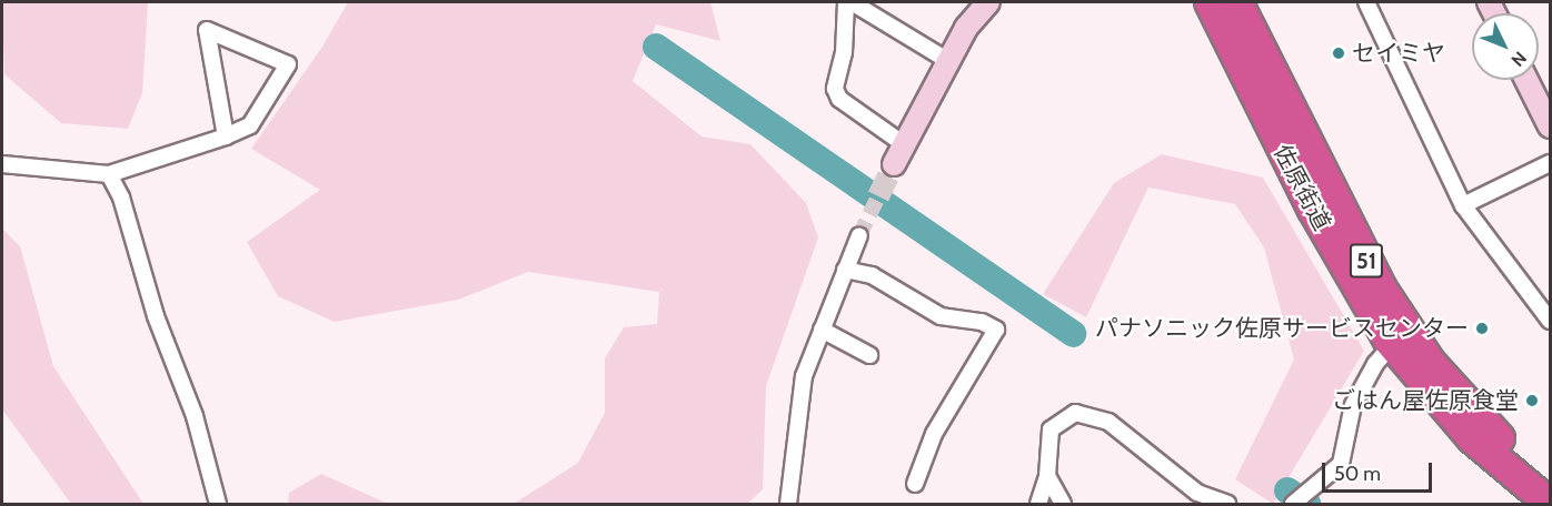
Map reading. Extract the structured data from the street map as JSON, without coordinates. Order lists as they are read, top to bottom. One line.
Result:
{"streets":{"highway":["佐原街道","51"]},"places":["セイミヤ","パナソニック佐原サービスセンター","ごはん屋佐原食堂"],"scale_bar":"50 m","north":"bottom right"}
